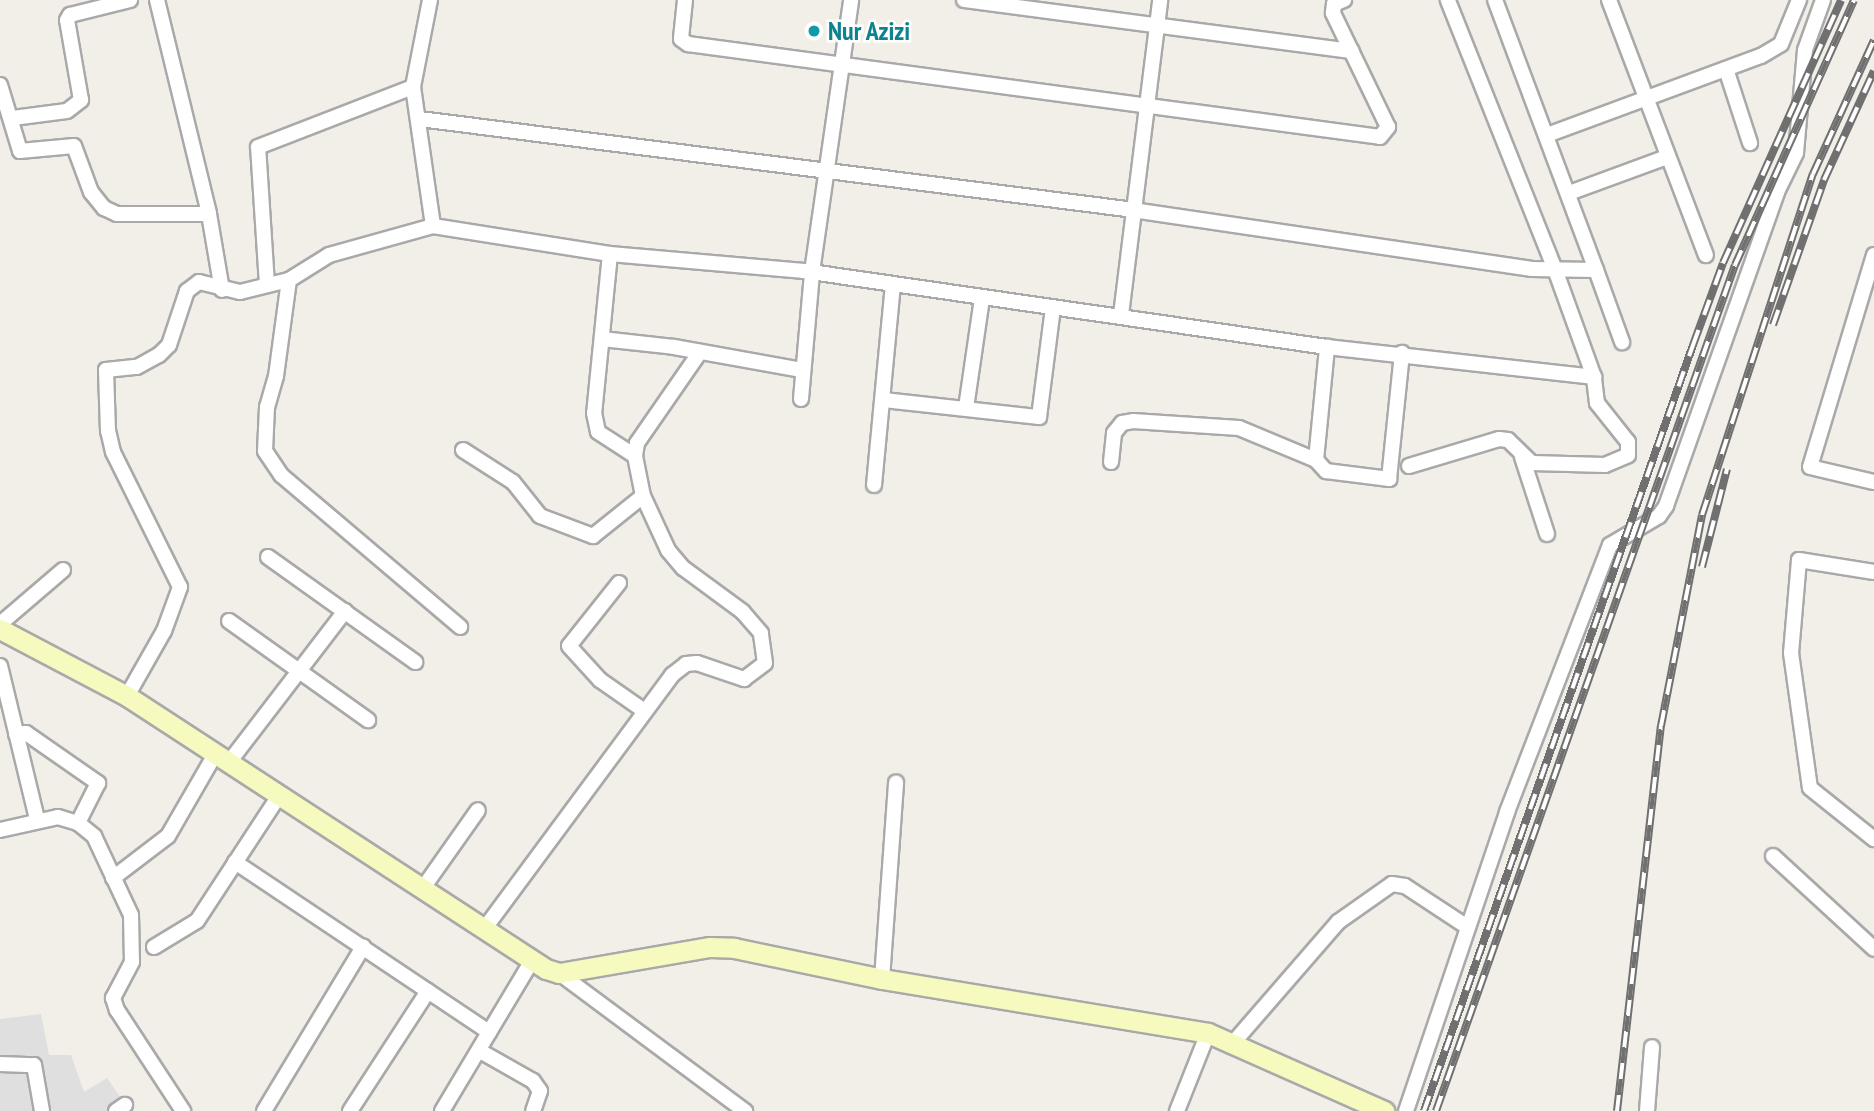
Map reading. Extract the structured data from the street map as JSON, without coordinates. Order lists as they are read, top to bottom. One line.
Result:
{"places":["Nur Azizi"]}
